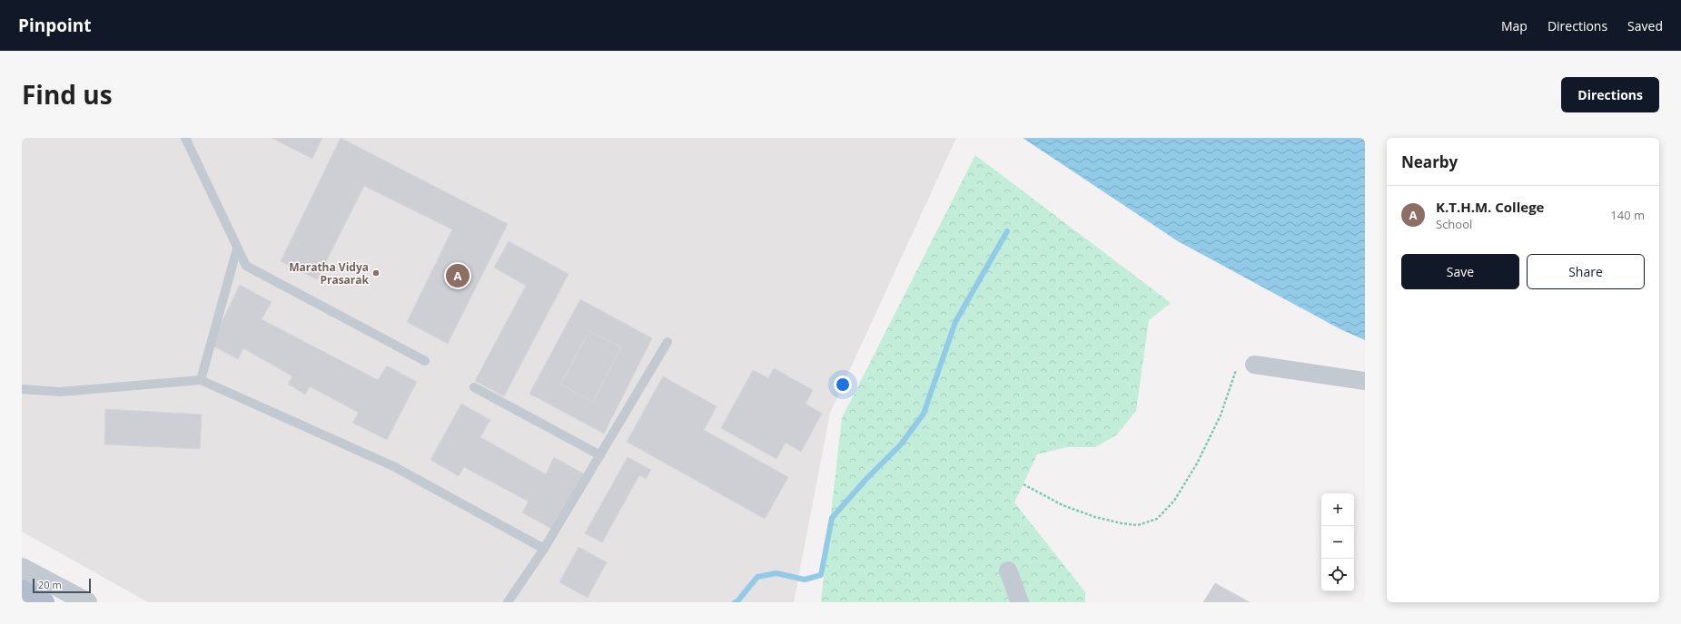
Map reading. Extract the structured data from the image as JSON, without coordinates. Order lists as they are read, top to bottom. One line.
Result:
{"places":["Maratha Vidya Prasarak"],"scale_bar":"20 m","page":{"header":"Pinpoint","nav":["Map","Directions","Saved"],"title":"Find us","buttons":["Directions",["Save","Share"]],"heading":"Nearby","list":[{"mark":"A","name":"K.T.H.M. College","note":"School","value":"140 m"}],"pins":"A","map_buttons":["+","−"],"scale":"20 m"}}
